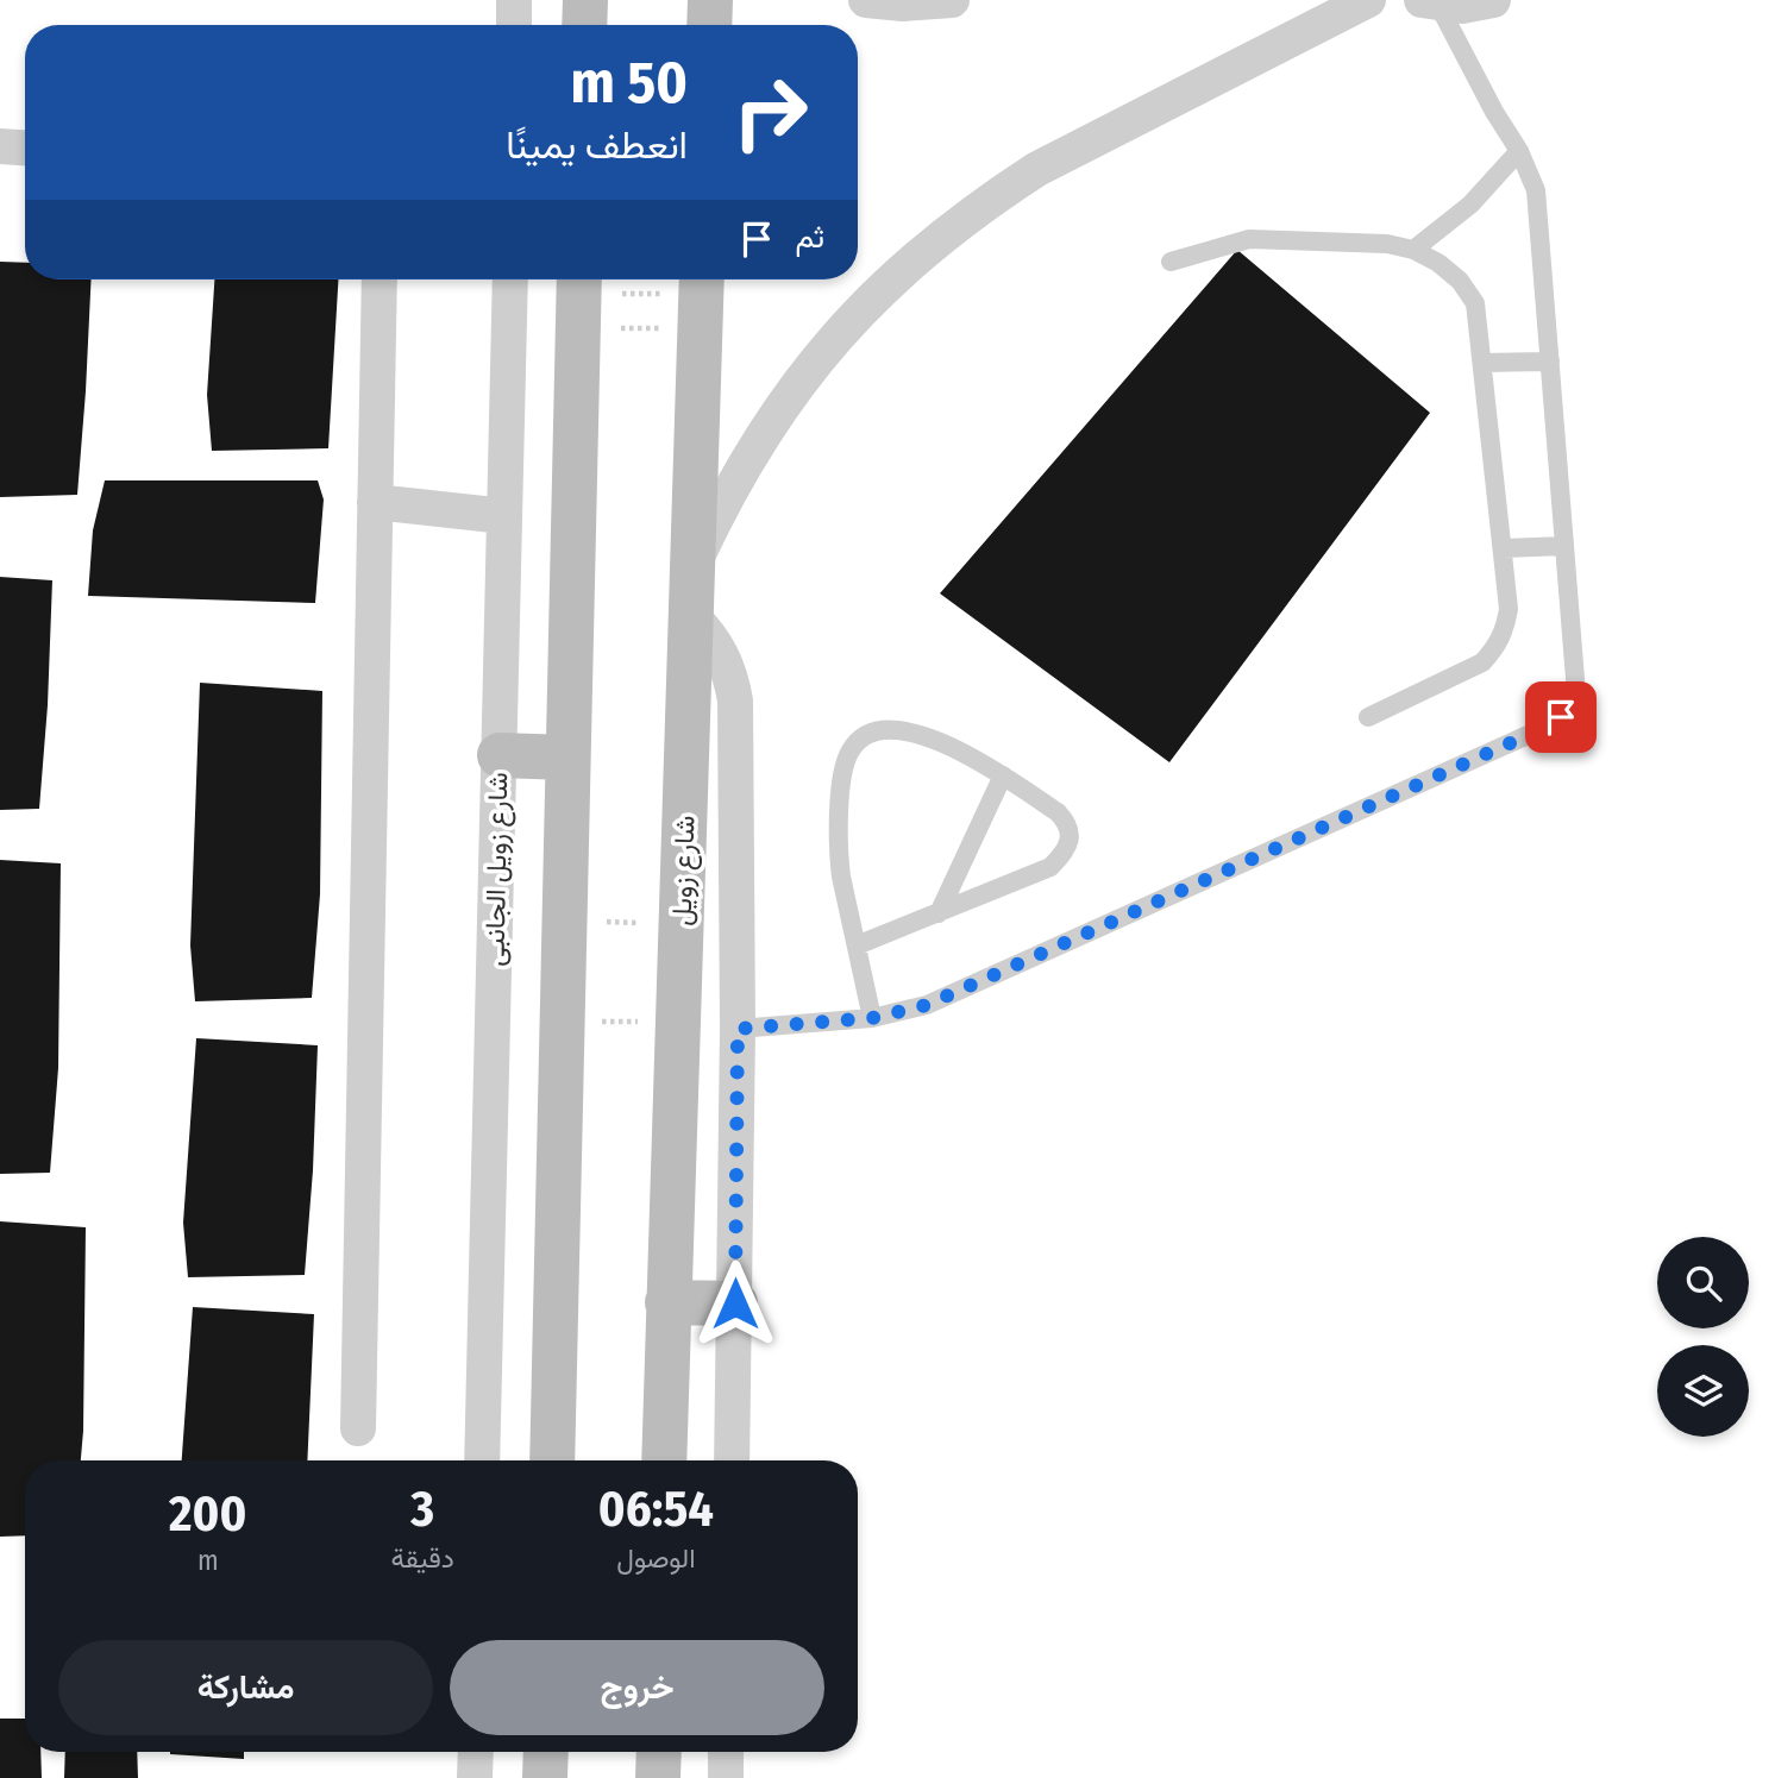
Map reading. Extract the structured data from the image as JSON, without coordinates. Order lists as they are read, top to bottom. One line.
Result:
{"streets":{"main road":["شارع زويل"],"street":["شارع زويل الجانبى"]},"page":{"turn":["50 m","انعطف يمينًا"],"then":"ثم","eta":["06:54","الوصول","3","دقيقة","200","m"],"buttons":["خروج","مشاركة"]}}
